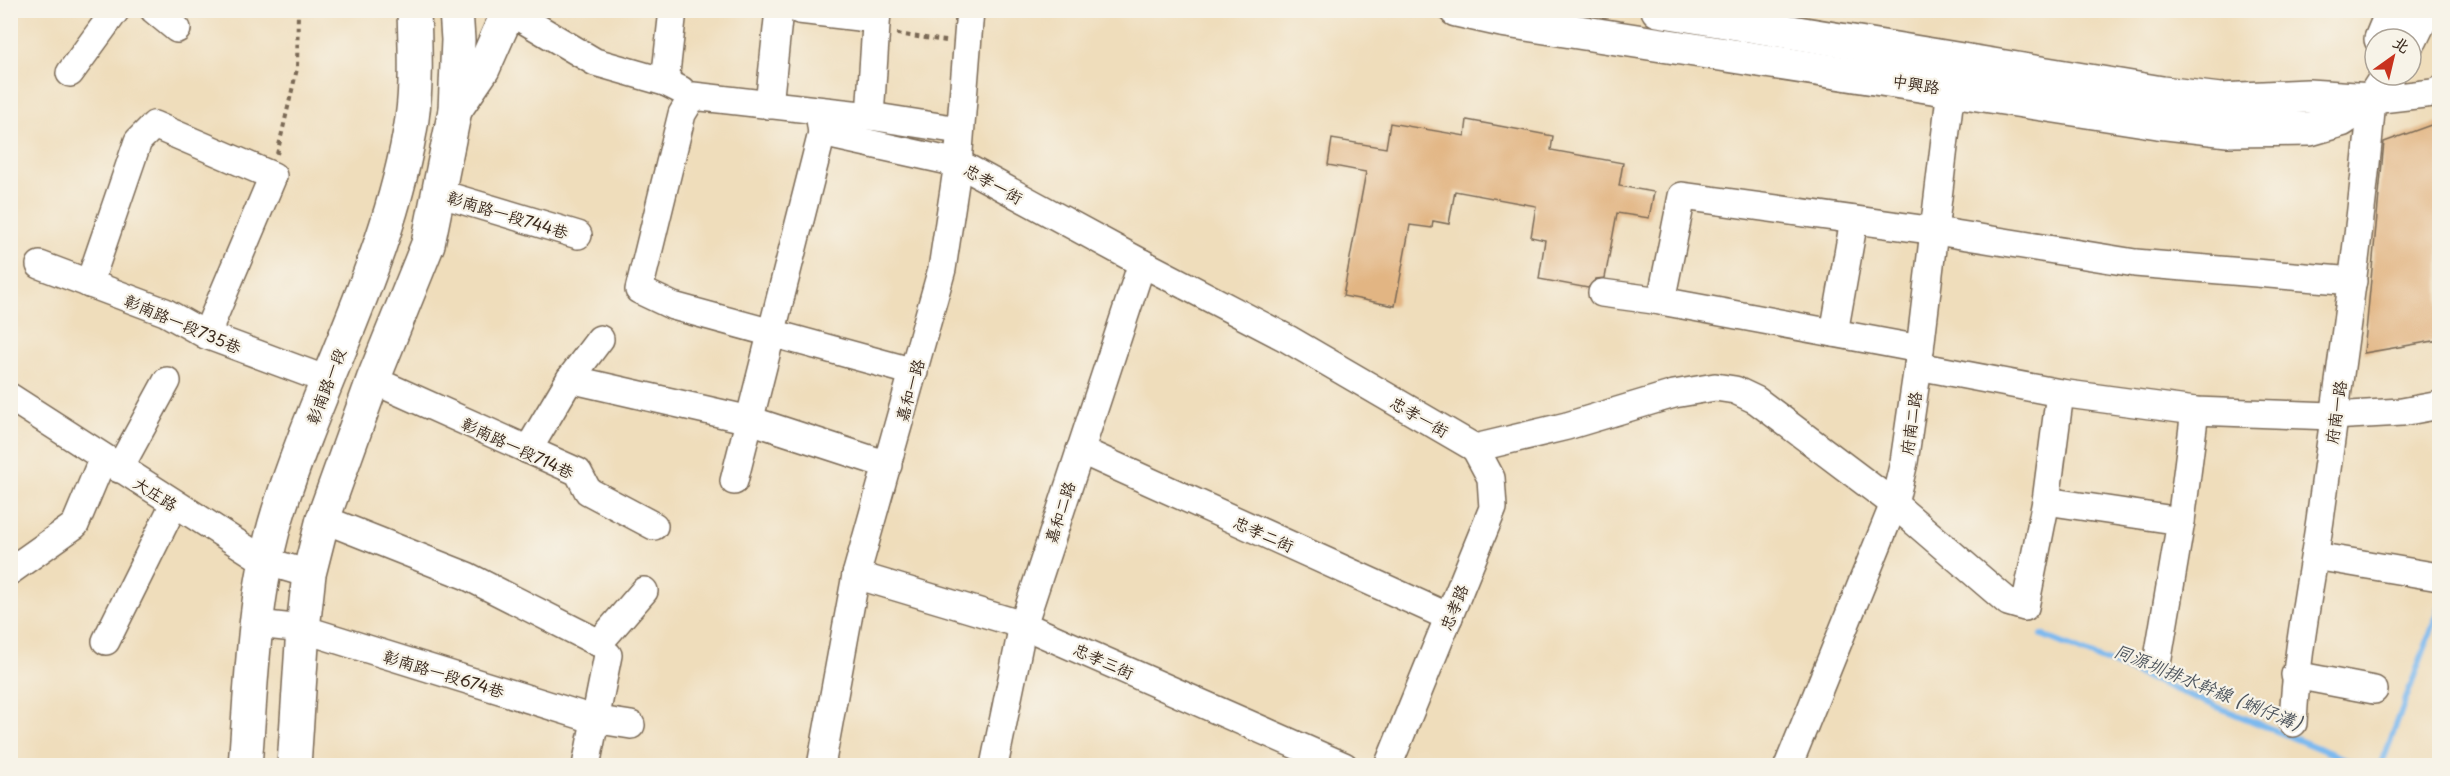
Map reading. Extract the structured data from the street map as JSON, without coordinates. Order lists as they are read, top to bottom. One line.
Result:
{"streets":{"main road":["中興路","彰南路一段"],"street":["忠孝一街","彰南路一段744巷","彰南路一段735巷","嘉和一路","府南一路","府南二路","彰南路一段714巷","大庄路","嘉和二路","忠孝二街","忠孝路","忠孝三街","彰南路一段674巷"]},"crossings":[["中興路","府南一路"],["中興路","府南二路"],["忠孝一街","嘉和一路"],["忠孝一街","嘉和二路"],["忠孝一街","忠孝路"],["彰南路一段735巷","彰南路一段"],["彰南路一段","大庄路"],["彰南路一段","彰南路一段674巷"],["嘉和一路","忠孝三街"],["嘉和二路","忠孝二街"],["嘉和二路","忠孝三街"],["忠孝二街","忠孝路"]],"water":["同源圳排水幹線 (蜊仔溝)"],"north":"top right"}
